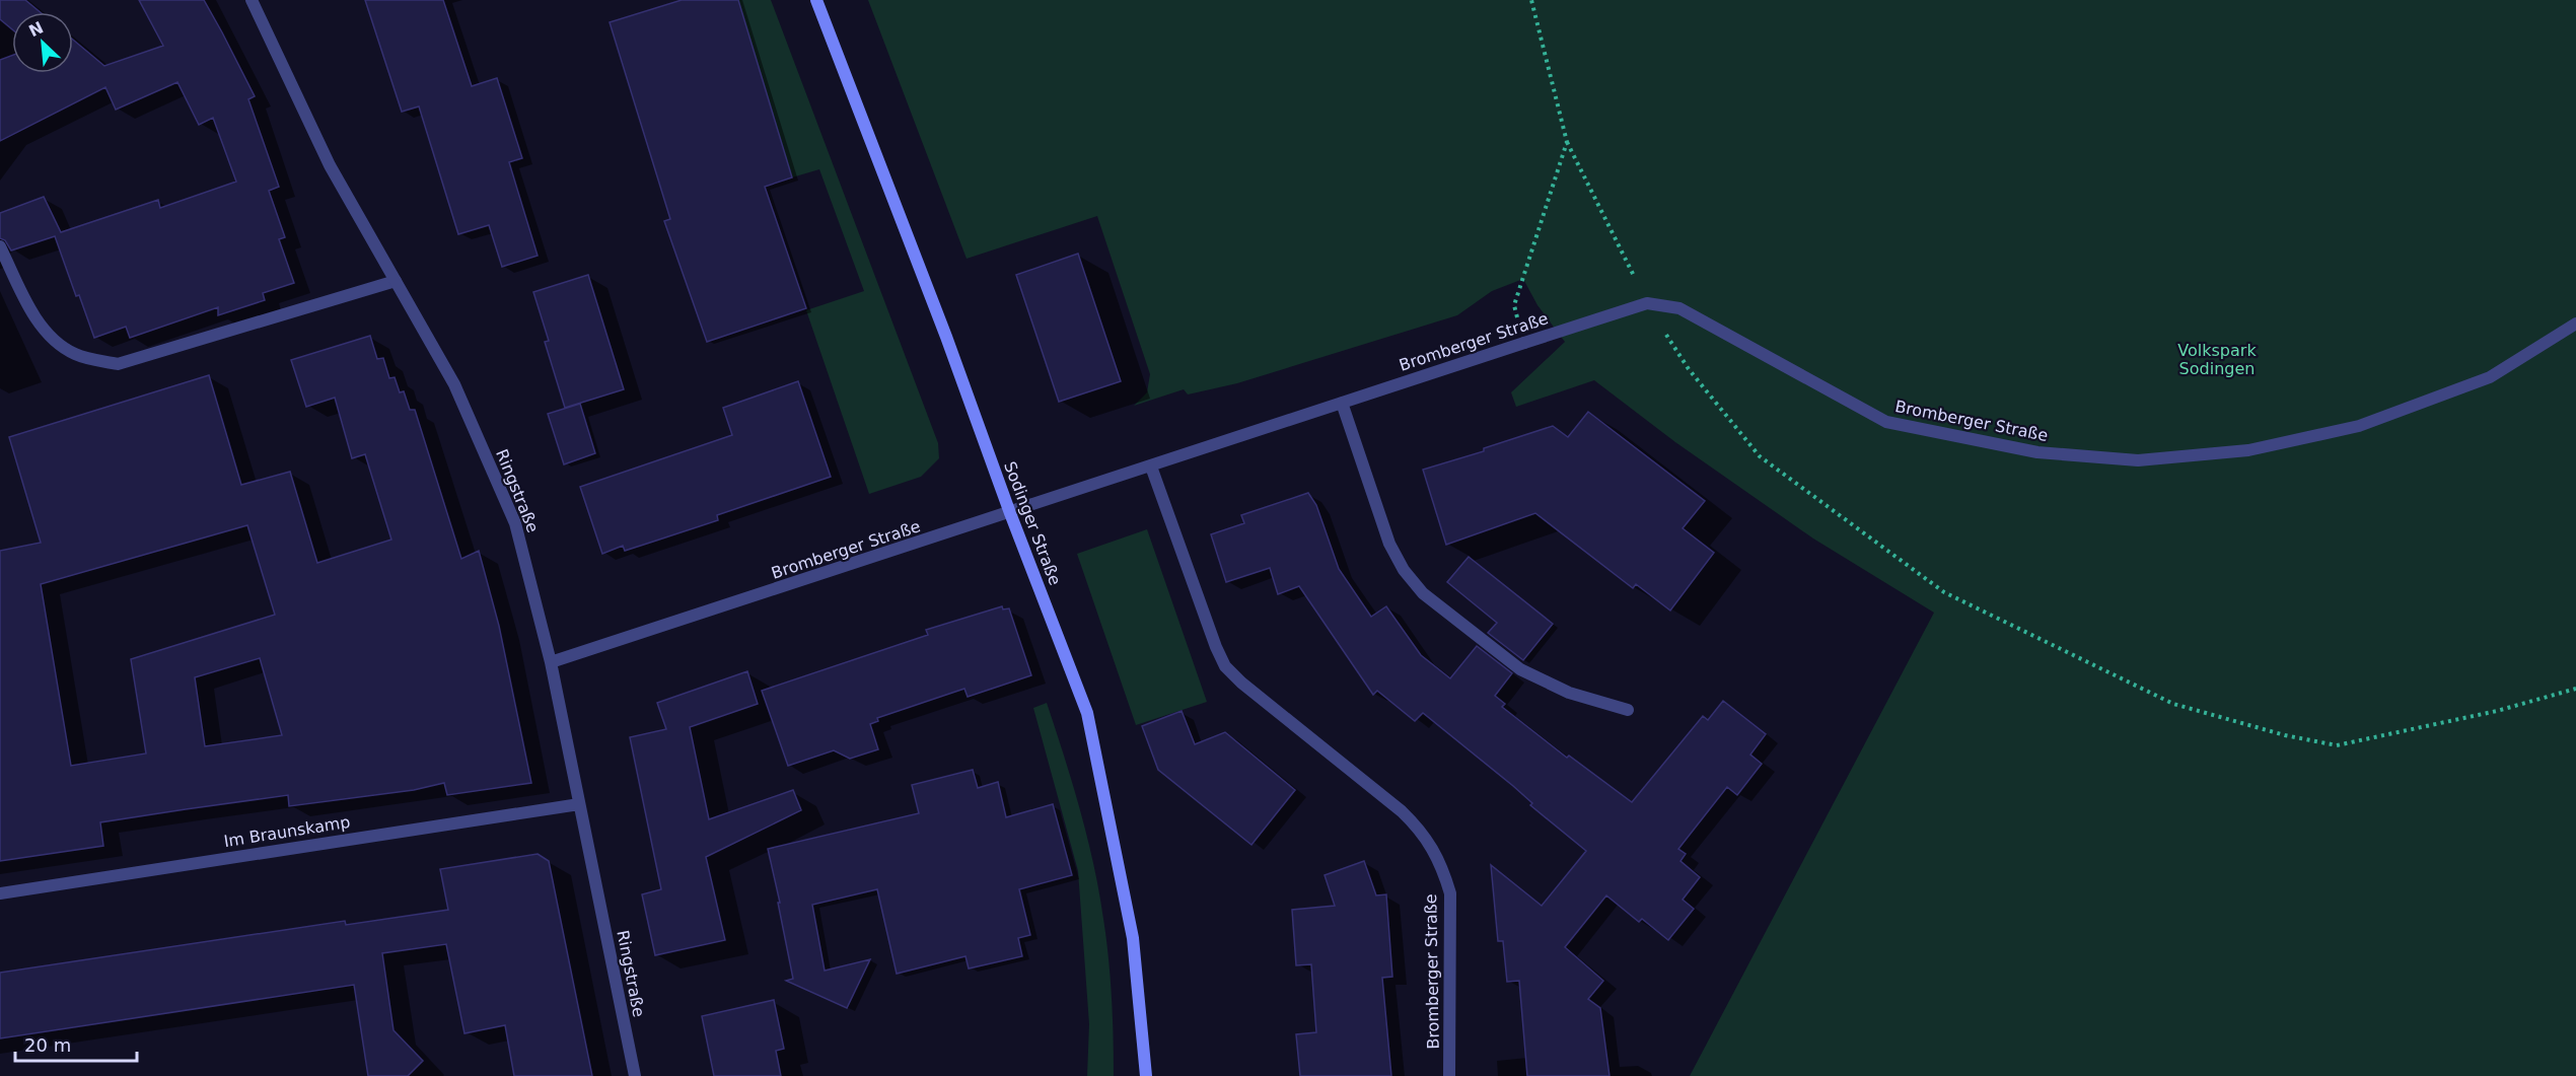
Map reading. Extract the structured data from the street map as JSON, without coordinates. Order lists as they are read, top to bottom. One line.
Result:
{"streets":{"main road":["Sodinger Straße"],"street":["Bromberger Straße","Ringstraße","Im Braunskamp"]},"crossings":[["Bromberger Straße","Ringstraße"],["Bromberger Straße","Sodinger Straße"],["Ringstraße","Im Braunskamp"]],"parks":["Volkspark Sodingen"],"scale_bar":"20 m","north":"top left"}
